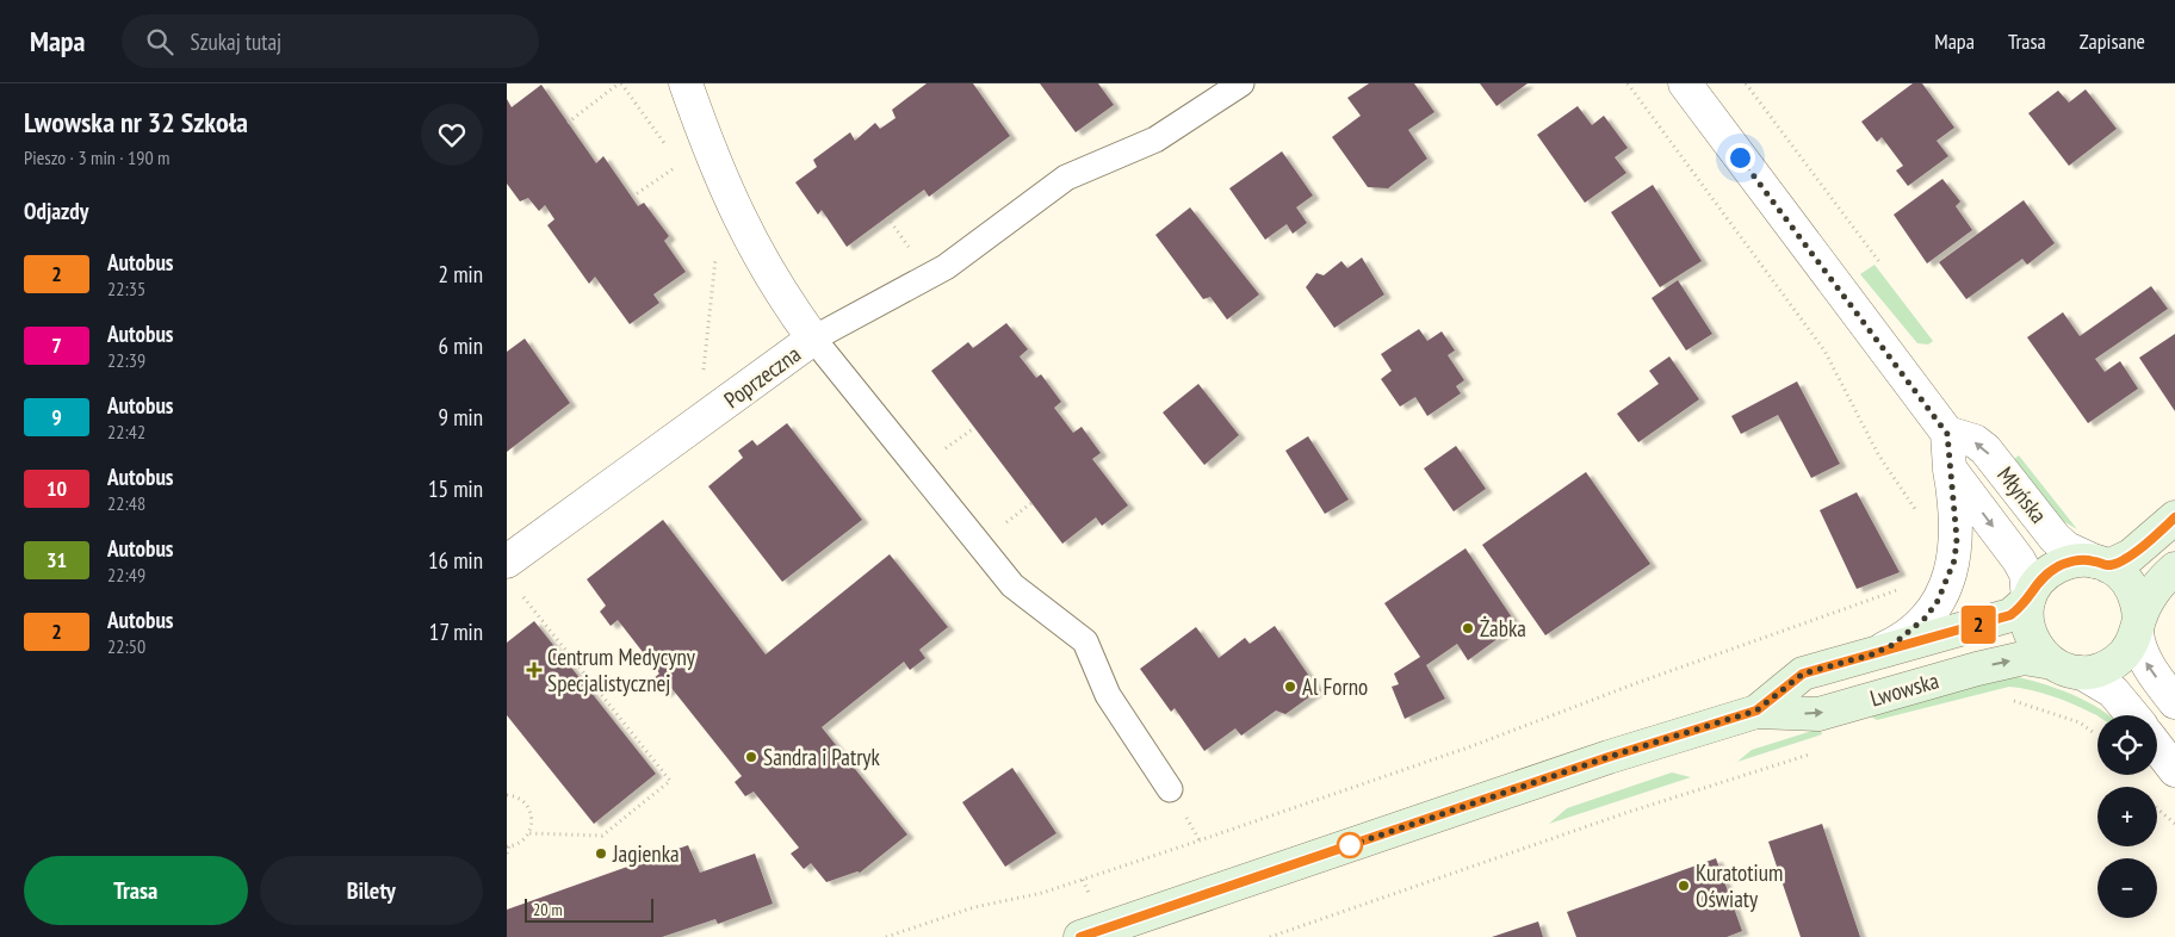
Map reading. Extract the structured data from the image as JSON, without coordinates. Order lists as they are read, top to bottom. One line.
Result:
{"streets":{"main road":["Lwowska"],"street":["Poprzeczna","Młyńska"]},"crossings":[["Młyńska","Lwowska"]],"places":{"other":["Żabka","Al Forno","Sandra i Patryk","Jagienka","Kuratotium Oświaty"],"health":["Centrum Medycyny Specjalistycznej"]},"lines":["bus line 2"],"scale_bar":"20 m","page":{"header":"Mapa","search":"Szukaj tutaj","nav":["Mapa","Trasa","Zapisane"],"heading":[["Lwowska nr 32 Szkoła","Pieszo · 3 min · 190 m"],"Odjazdy"],"on_map":"2","list":[{"mark":"2","name":"Autobus","note":"22:35","value":"2 min"},{"mark":"7","name":"Autobus","note":"22:39","value":"6 min"},{"mark":"9","name":"Autobus","note":"22:42","value":"9 min"},{"mark":"10","name":"Autobus","note":"22:48","value":"15 min"},{"mark":"31","name":"Autobus","note":"22:49","value":"16 min"},{"mark":"2","name":"Autobus","note":"22:50","value":"17 min"}],"map_buttons":["+","−"],"buttons":["Trasa","Bilety"],"scale":"20 m"}}
